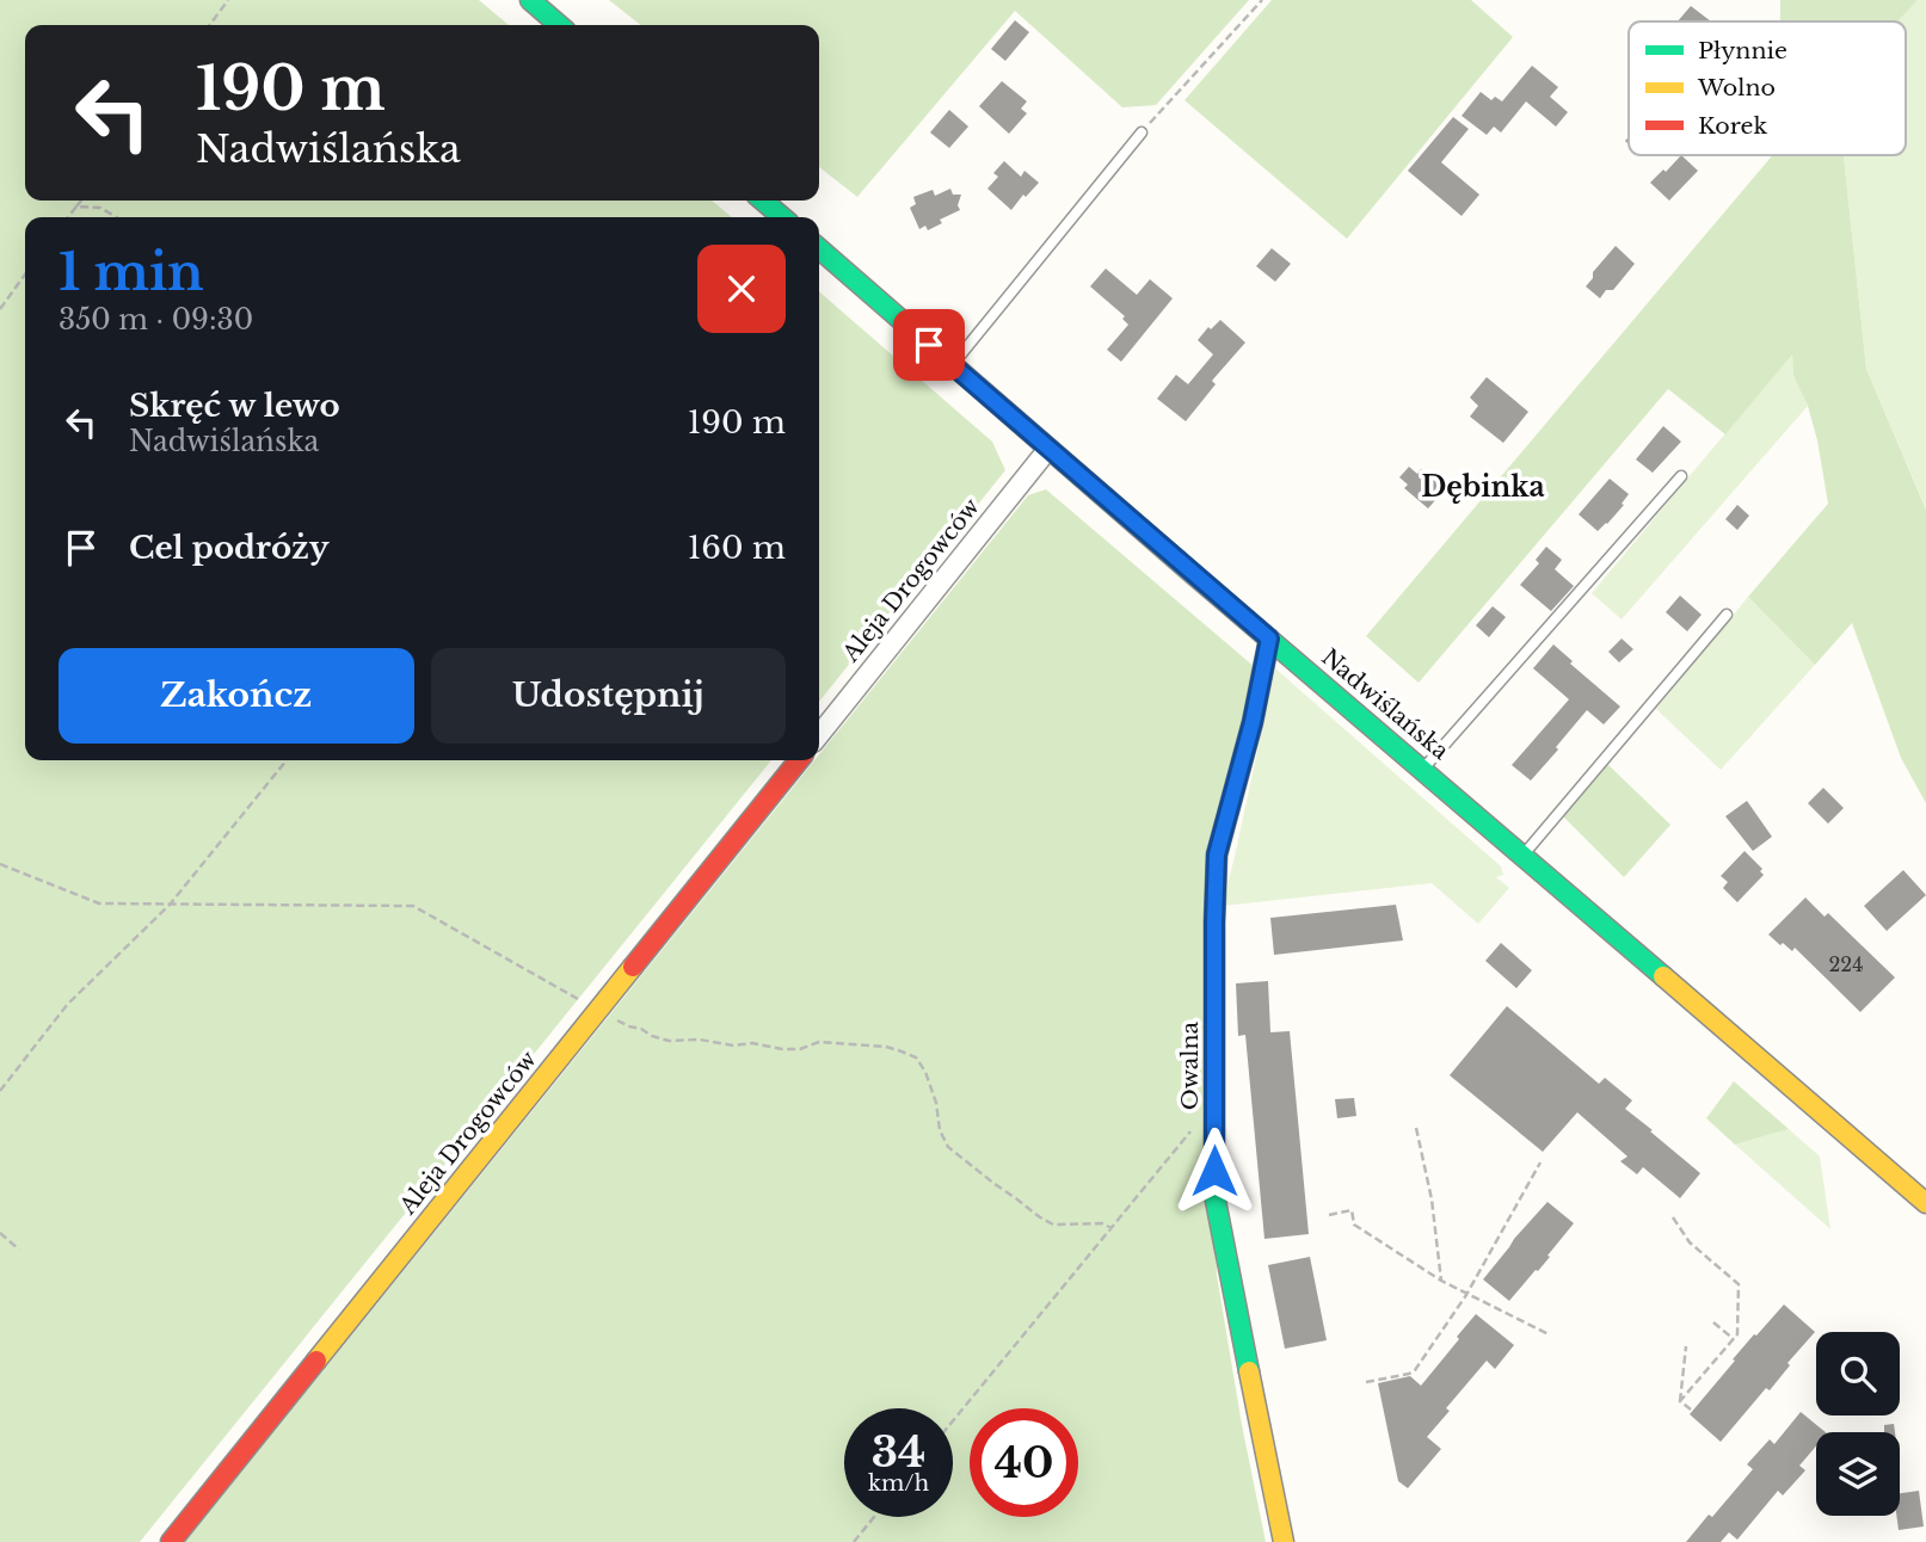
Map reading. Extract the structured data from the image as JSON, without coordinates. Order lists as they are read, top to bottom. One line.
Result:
{"streets":{"street":["Aleja Drogowców","Nadwiślańska","Owalna"]},"crossings":[["Aleja Drogowców","Nadwiślańska"],["Nadwiślańska","Owalna"]],"districts":["Dębinka"],"house_numbers":["224"],"legend":["Płynnie","Wolno","Korek"],"page":{"turn":["190 m","Nadwiślańska"],"heading":["1 min","350 m · 09:30"],"list":[{"name":"Skręć w lewo","note":"Nadwiślańska","value":"190 m"},{"name":"Cel podróży","value":"160 m"}],"buttons":["Zakończ","Udostępnij"],"speed":"34 km/h","limit":"40"}}
